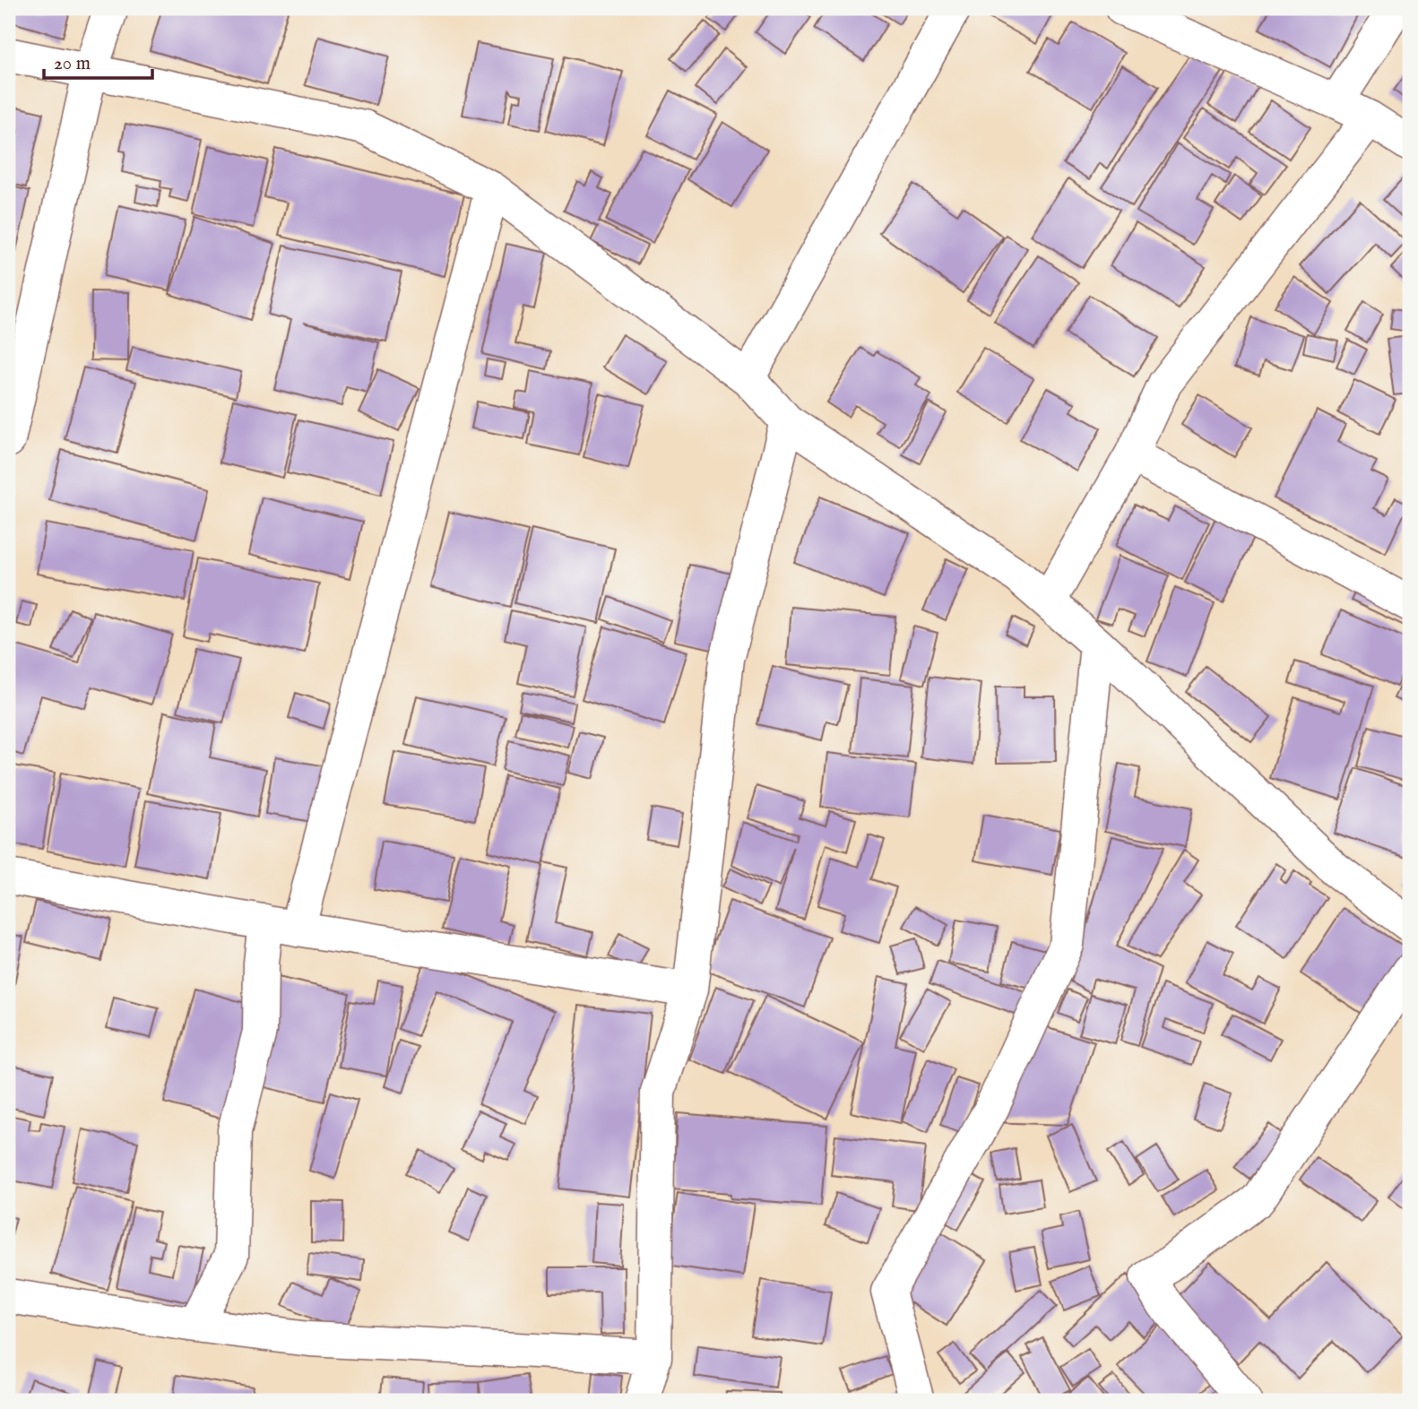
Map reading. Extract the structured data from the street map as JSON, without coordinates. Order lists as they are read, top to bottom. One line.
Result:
{"scale_bar":"20 m"}
